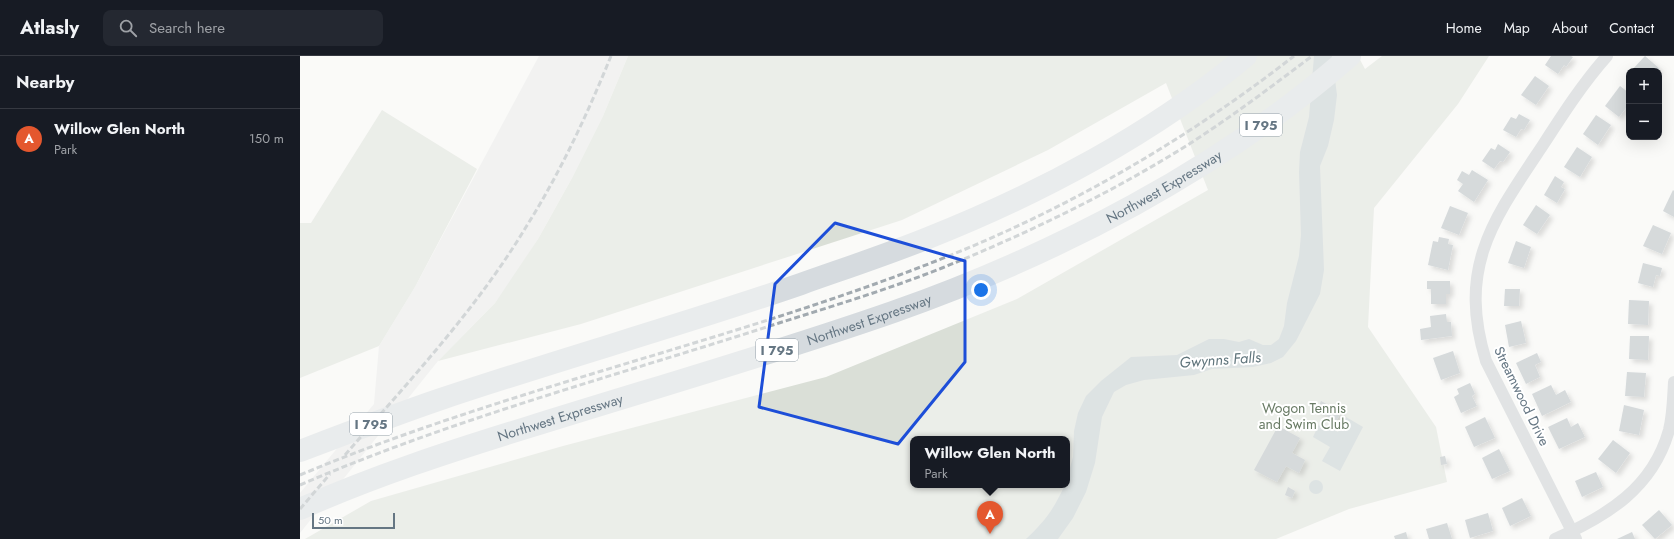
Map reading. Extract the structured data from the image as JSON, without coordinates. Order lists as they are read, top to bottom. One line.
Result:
{"streets":{"highway":["I 795","Northwest Expressway"],"street":["Streamwood Drive"]},"water":["Gwynns Falls"],"parks":["Wogon Tennis and Swim Club"],"scale_bar":"50 m","page":{"header":"Atlasly","search":"Search here","nav":["Home","Map","About","Contact"],"heading":"Nearby","map_buttons":["+","−"],"list":[{"mark":"A","name":"Willow Glen North","note":"Park","value":"150 m"}],"popup":["Willow Glen North","Park"],"pins":"A","scale":"50 m"}}
